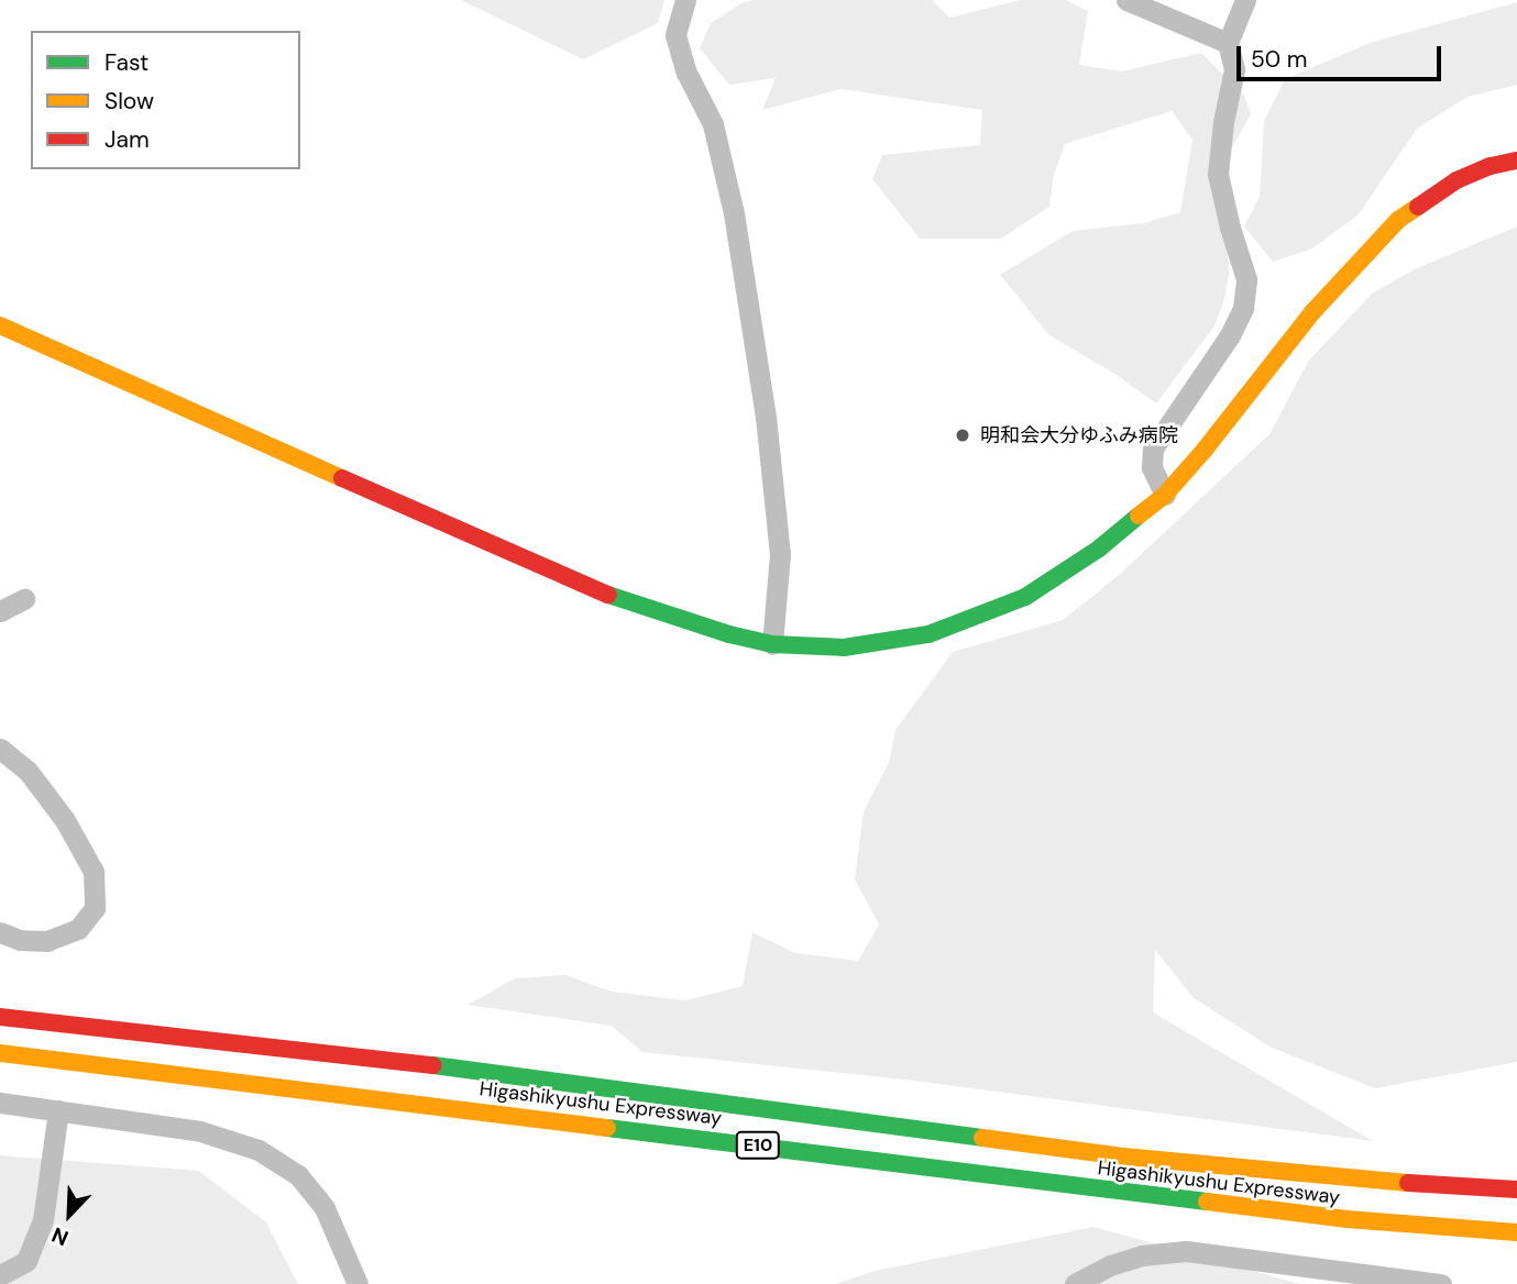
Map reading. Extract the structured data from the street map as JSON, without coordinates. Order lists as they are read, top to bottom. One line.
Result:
{"streets":{"main road":["Higashikyushu Expressway","E10"]},"places":["明和会大分ゆふみ病院"],"legend":["Fast","Slow","Jam"],"scale_bar":"50 m","north":"bottom left"}
